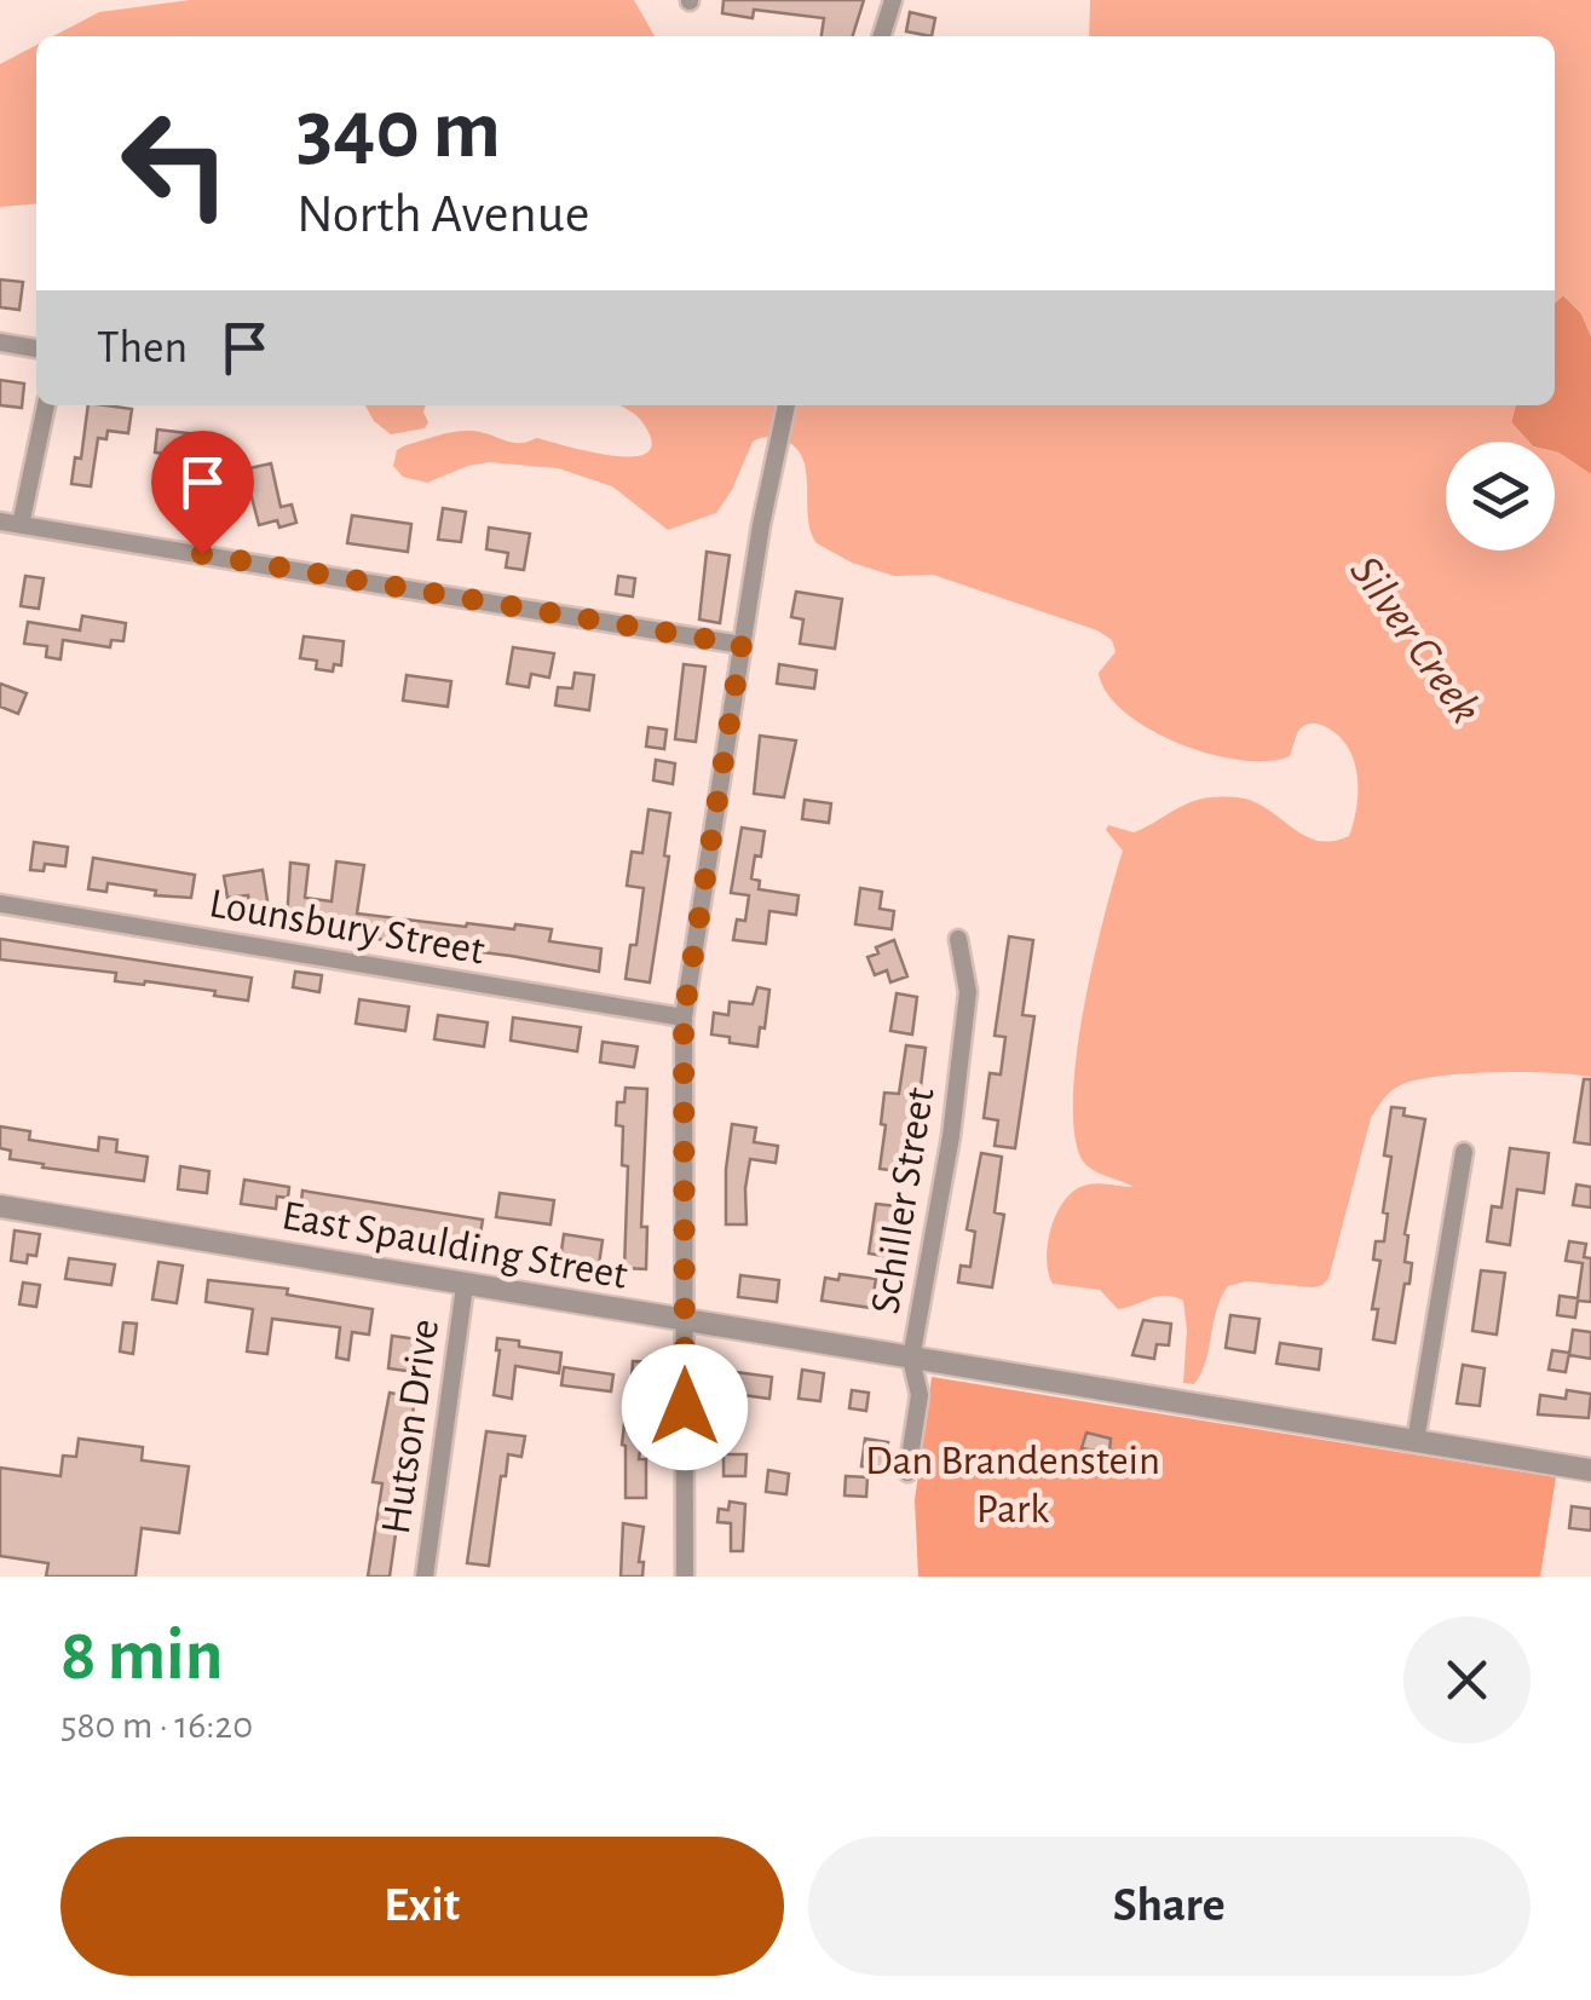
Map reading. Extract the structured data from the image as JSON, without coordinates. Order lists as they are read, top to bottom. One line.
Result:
{"streets":{"street":["Lounsbury Street","Schiller Street","East Spaulding Street","Hutson Drive"]},"crossings":[["Schiller Street","East Spaulding Street"],["East Spaulding Street","Hutson Drive"]],"water":["Silver Creek"],"parks":["Dan Brandenstein Park"],"page":{"turn":["340 m","North Avenue"],"then":"Then","heading":["8 min","580 m · 16:20"],"buttons":["Exit","Share"]}}
